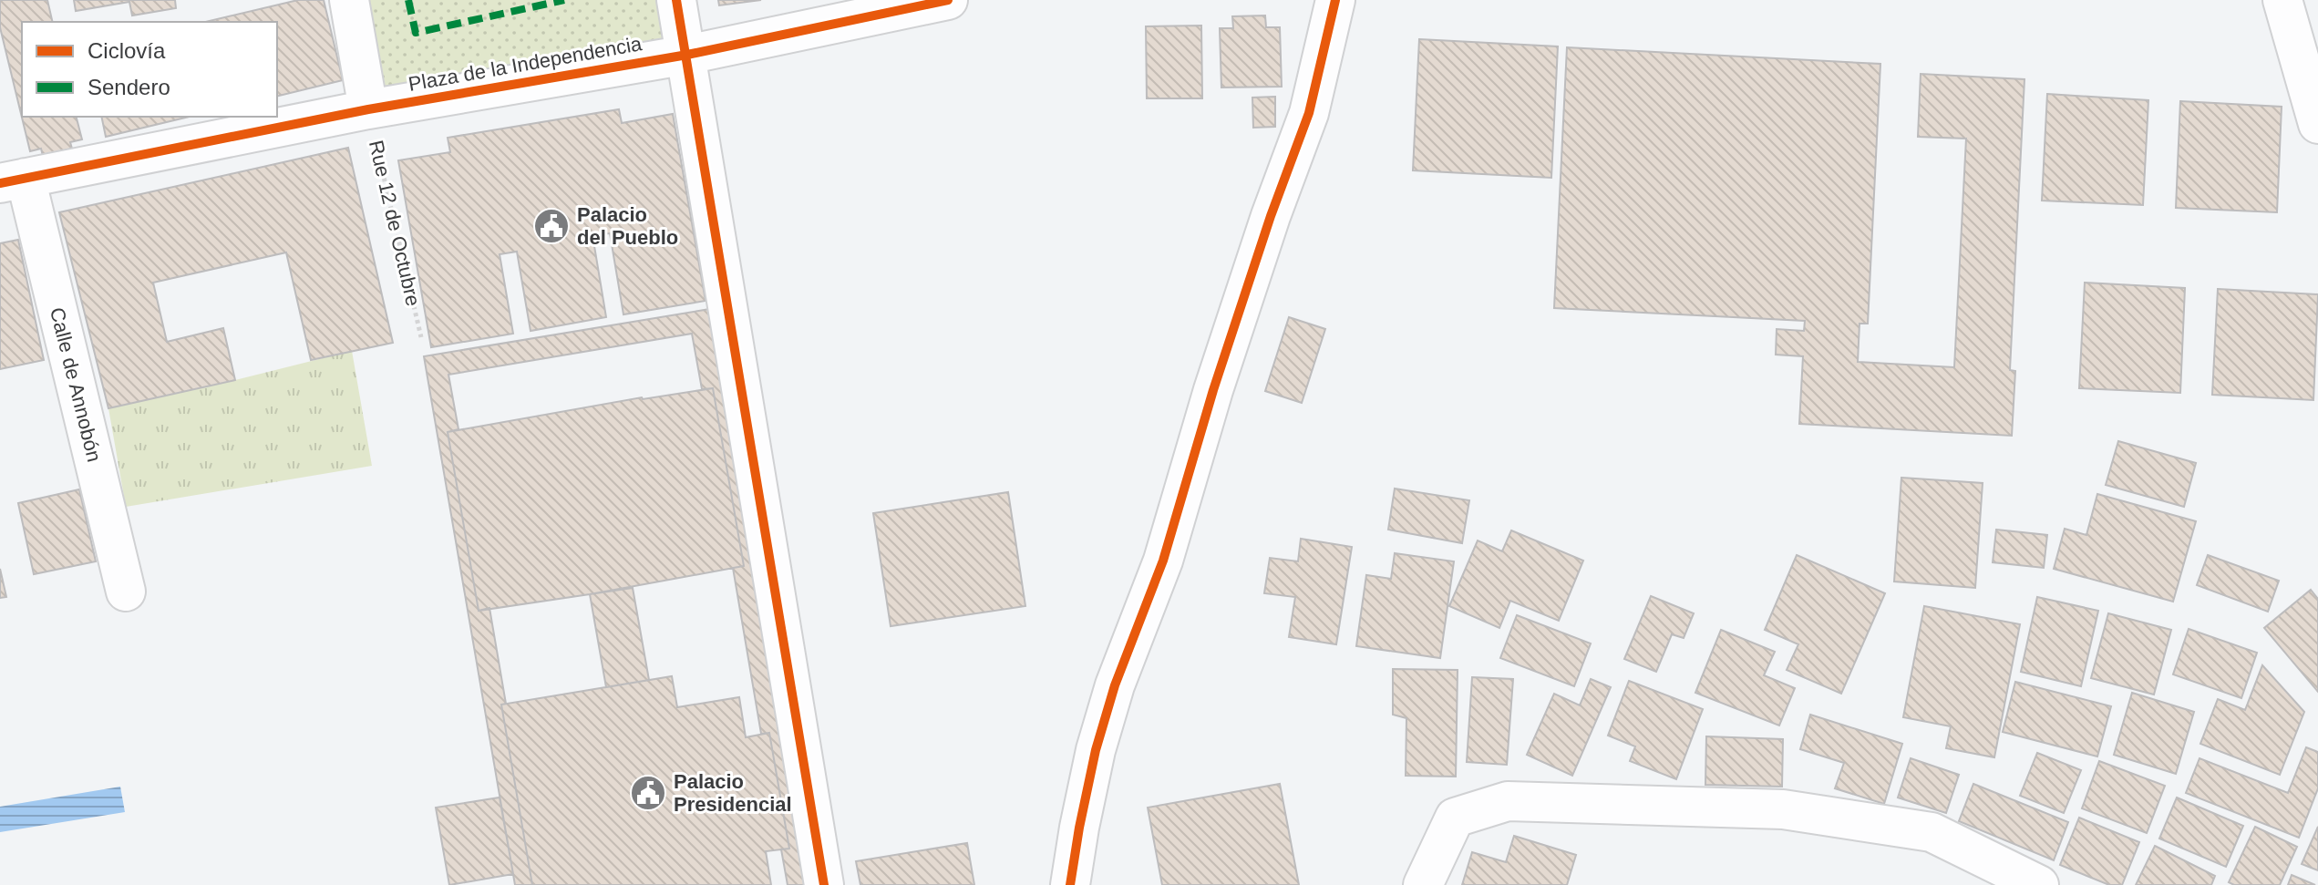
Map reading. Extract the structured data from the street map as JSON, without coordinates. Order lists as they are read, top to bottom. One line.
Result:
{"streets":{"street":["Plaza de la Independencia","Calle de Annobón"],"path":["Rue 12 de Octubre"]},"crossings":[["Plaza de la Independencia","Rue 12 de Octubre"],["Plaza de la Independencia","Calle de Annobón"]],"places":{"public building":["Palacio del Pueblo","Palacio Presidencial"]},"legend":["Ciclovía","Sendero"]}
